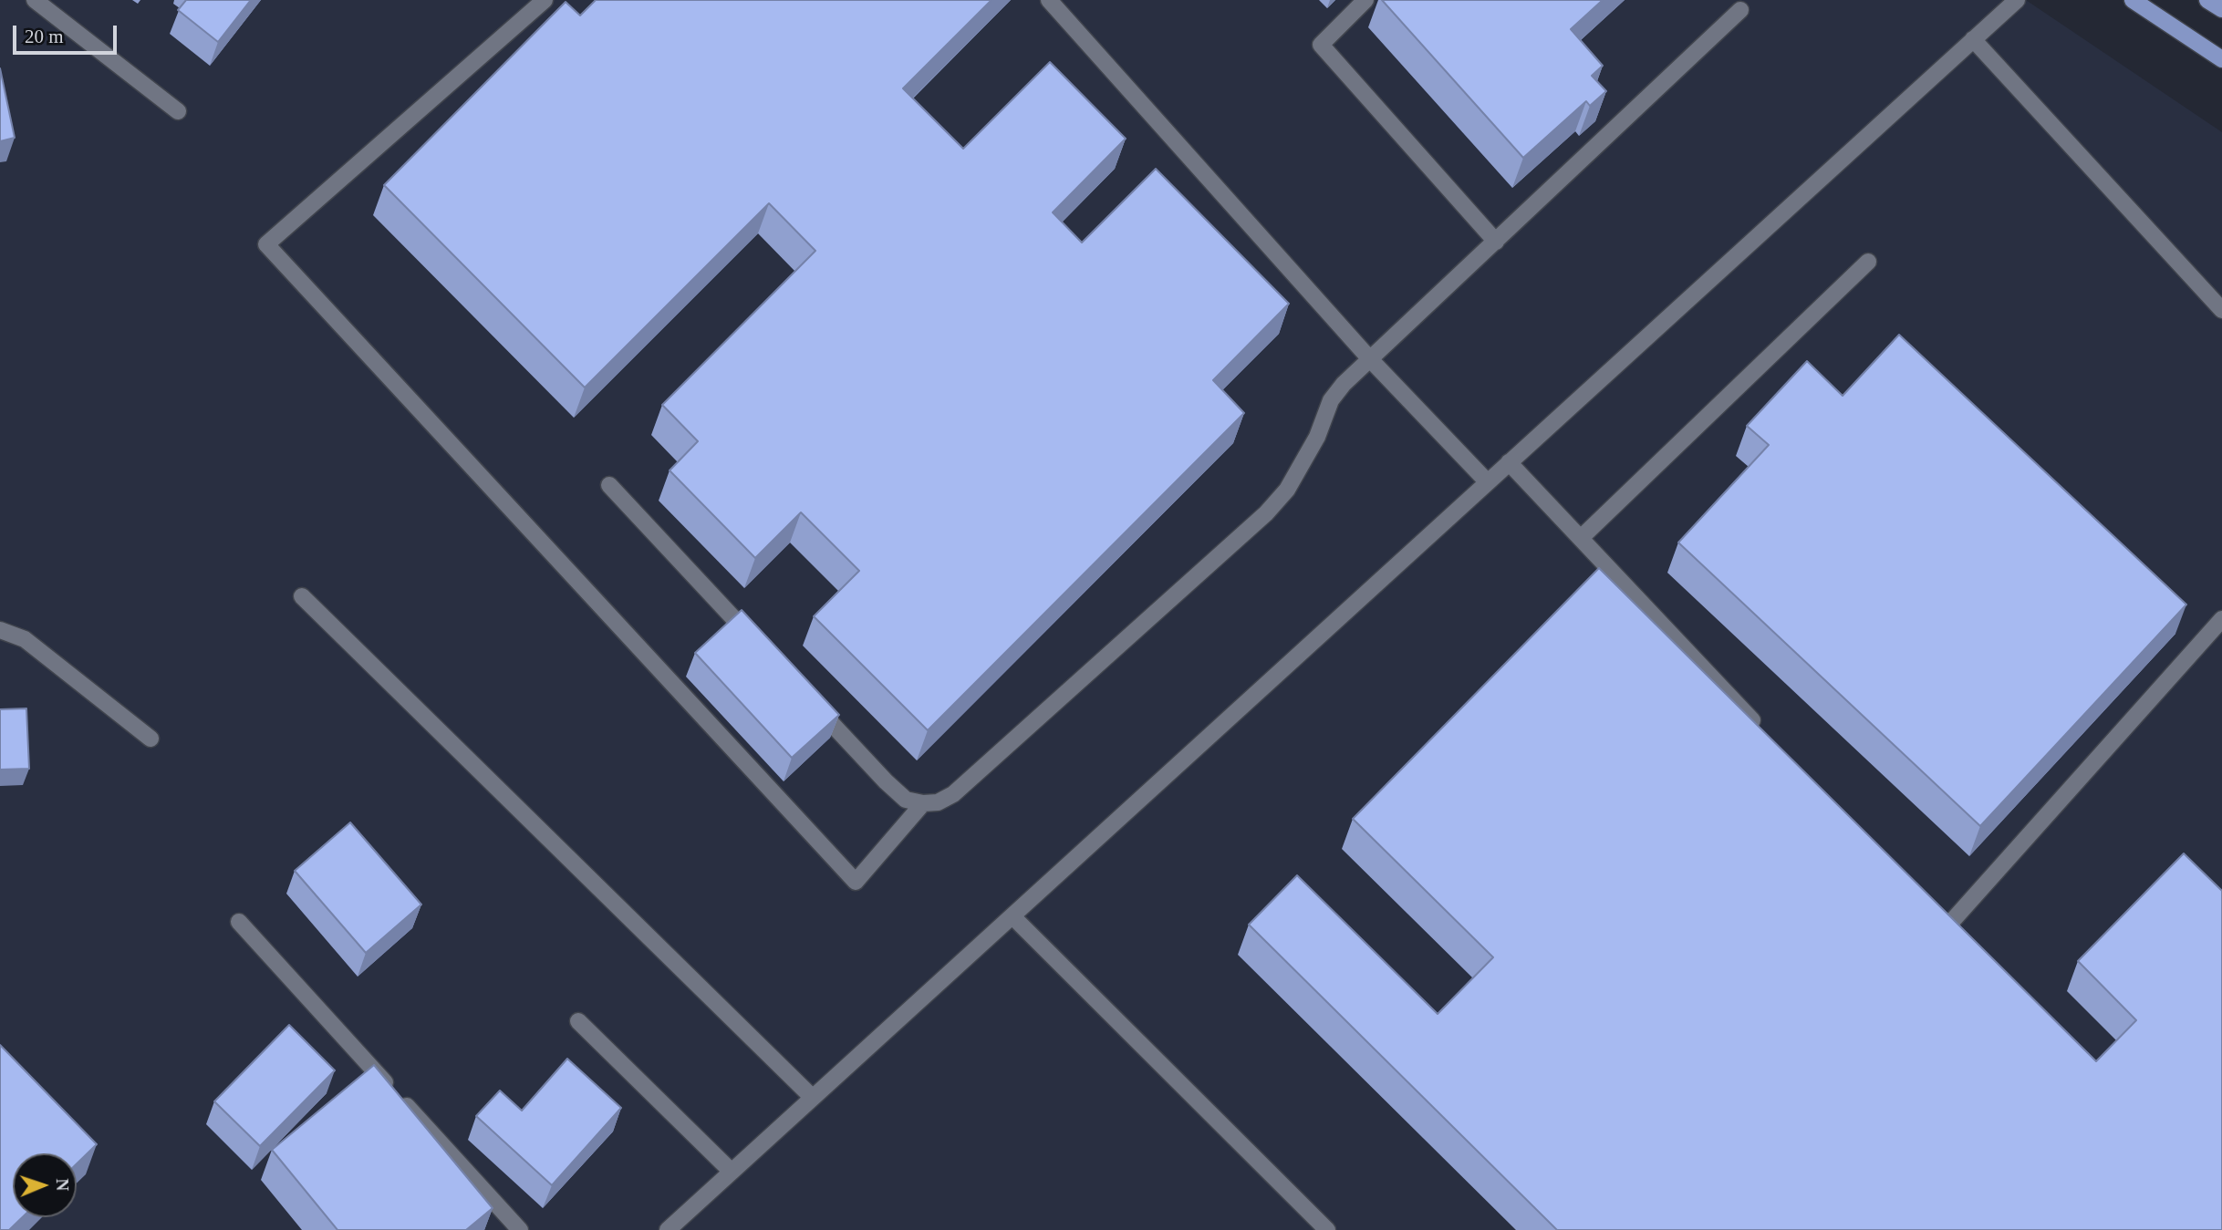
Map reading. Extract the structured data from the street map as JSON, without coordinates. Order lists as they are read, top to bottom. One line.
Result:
{"scale_bar":"20 m","north":"right"}
